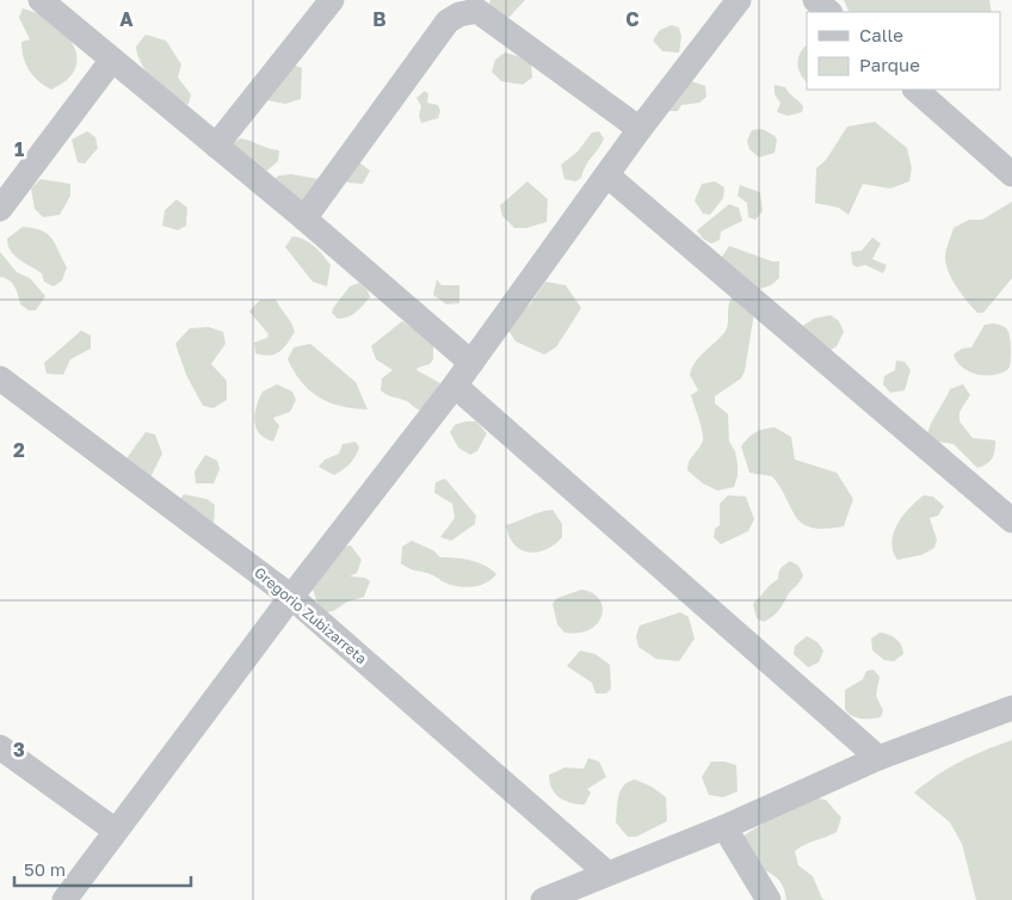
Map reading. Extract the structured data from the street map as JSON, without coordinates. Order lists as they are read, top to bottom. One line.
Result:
{"streets":{"street":["Gregorio Zubizarreta"]},"legend":["Calle","Parque"],"scale_bar":"50 m","grid":{"columns":["A","B","C"],"rows":["1","2","3"]}}
